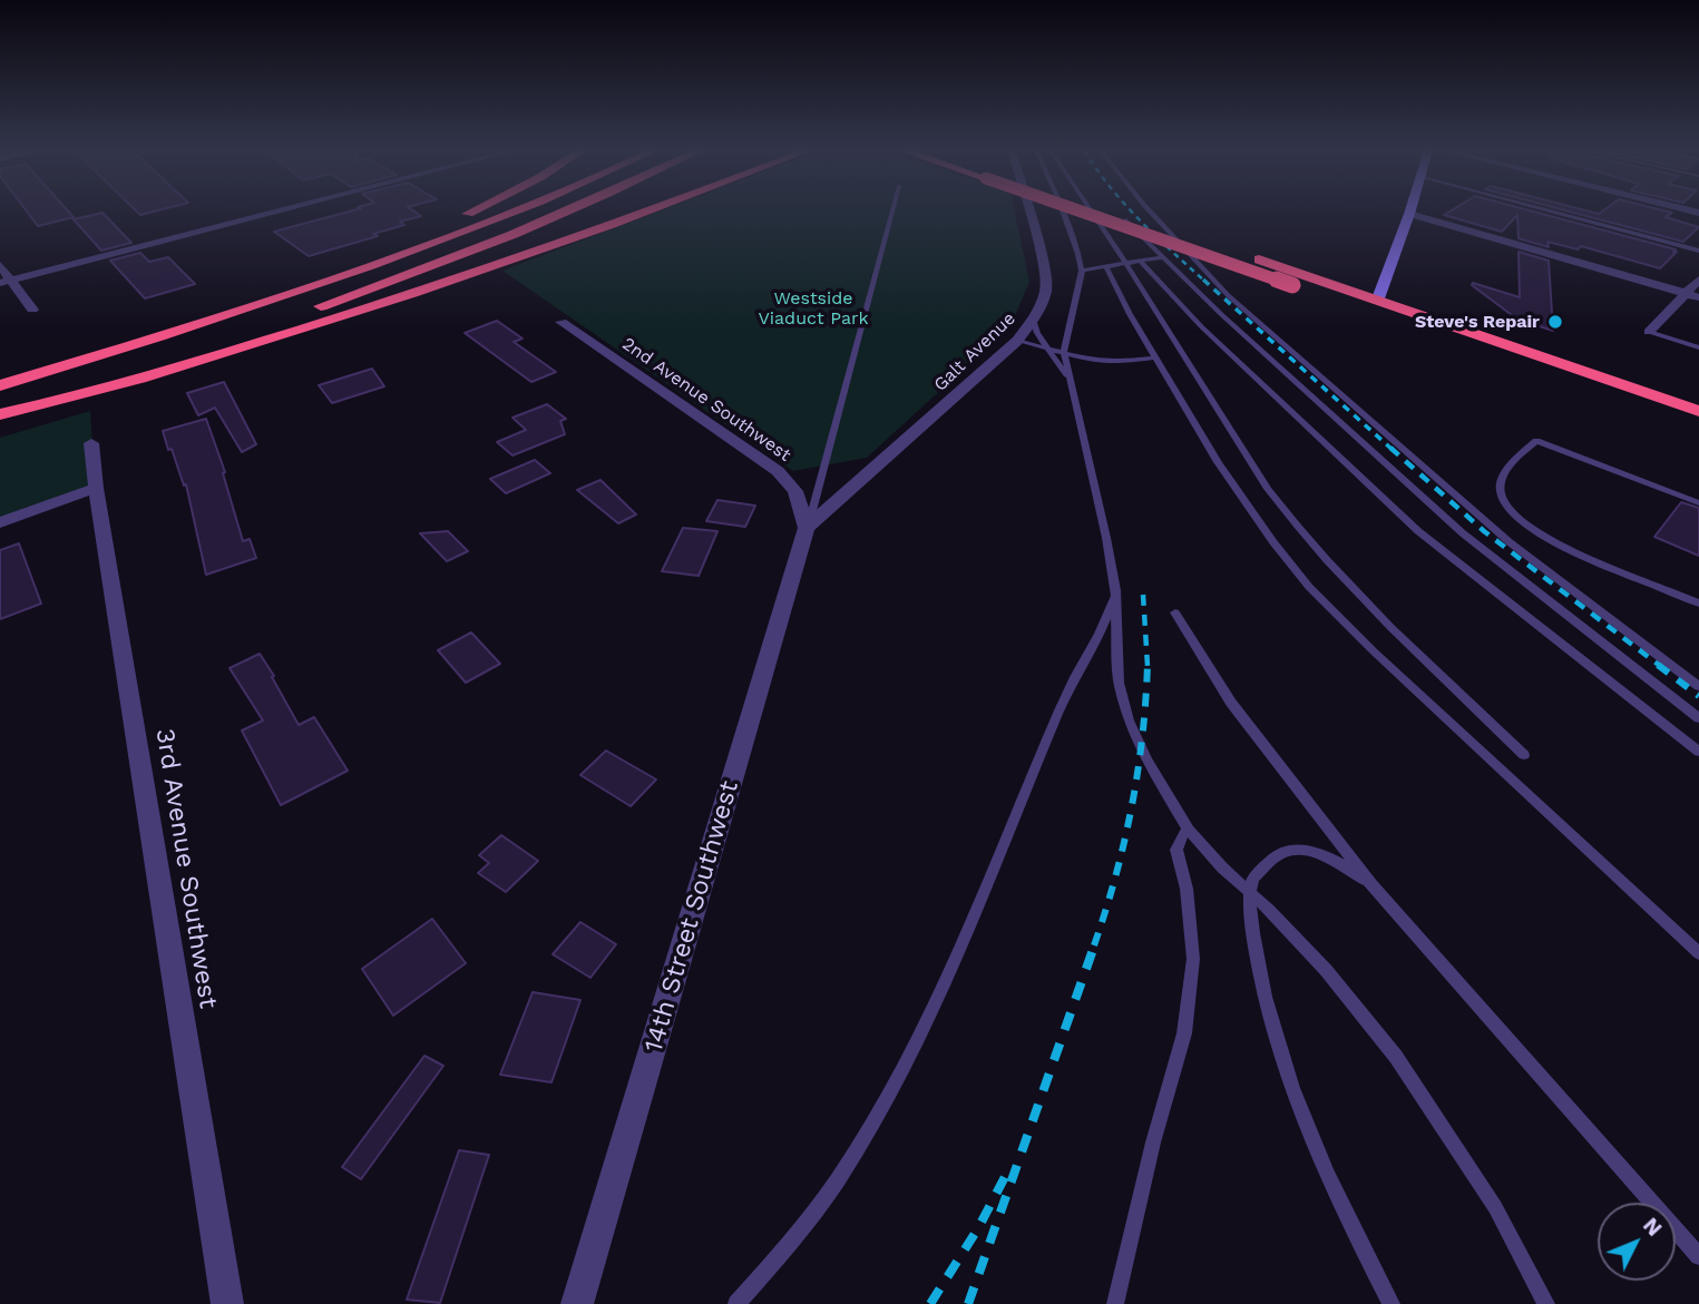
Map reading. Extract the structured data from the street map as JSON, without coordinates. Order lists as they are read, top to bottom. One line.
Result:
{"streets":{"street":["Galt Avenue","2nd Avenue Southwest","3rd Avenue Southwest","14th Street Southwest"]},"crossings":[["Galt Avenue","2nd Avenue Southwest"],["Galt Avenue","14th Street Southwest"],["2nd Avenue Southwest","14th Street Southwest"]],"parks":["Westside Viaduct Park"],"places":["Steve's Repair"],"north":"top right"}
